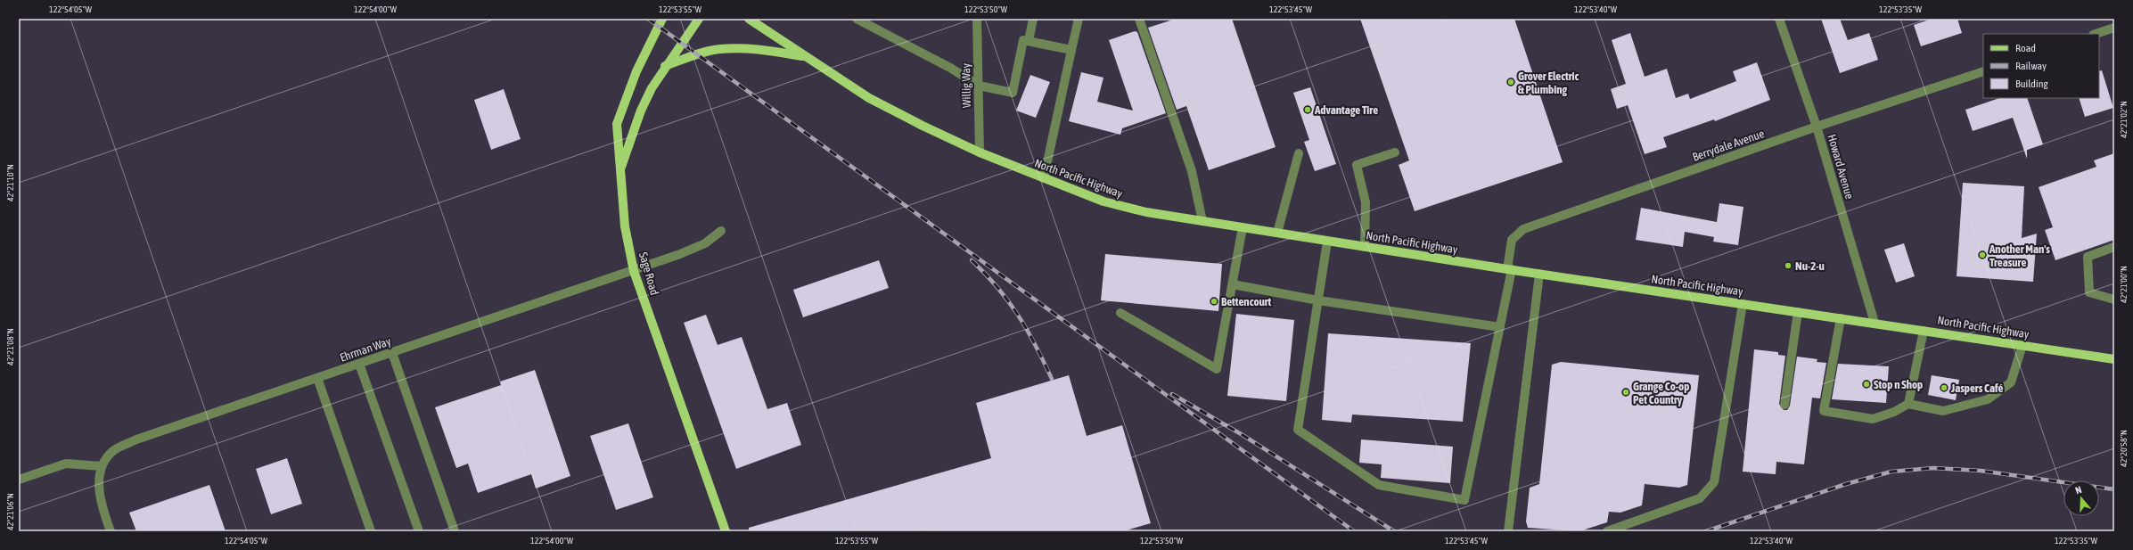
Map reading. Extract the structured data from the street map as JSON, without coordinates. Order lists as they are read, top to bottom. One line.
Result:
{"streets":{"main road":["North Pacific Highway","Sage Road"],"street":["Willig Way","Berrydale Avenue","Howard Avenue","Ehrman Way"]},"crossings":[["Willig Way","North Pacific Highway"],["Berrydale Avenue","Howard Avenue"],["Berrydale Avenue","North Pacific Highway"],["Howard Avenue","North Pacific Highway"],["Sage Road","Ehrman Way"]],"places":["Grover Electric & Plumbing","Advantage Tire","Another Man's Treasure","Nu-2-u","Bettencourt","Stop n Shop","Jaspers Café","Grange Co-op Pet Country"],"legend":["Road","Railway","Building"],"north":"top","coordinates":["122°54'05\"W","122°54'00\"W","122°53'55\"W","122°53'50\"W","122°53'45\"W","122°53'40\"W","122°53'35\"W","42°21'02\"N","42°21'10\"N","42°21'00\"N","42°21'08\"N","42°20'58\"N","42°21'06\"N"]}
